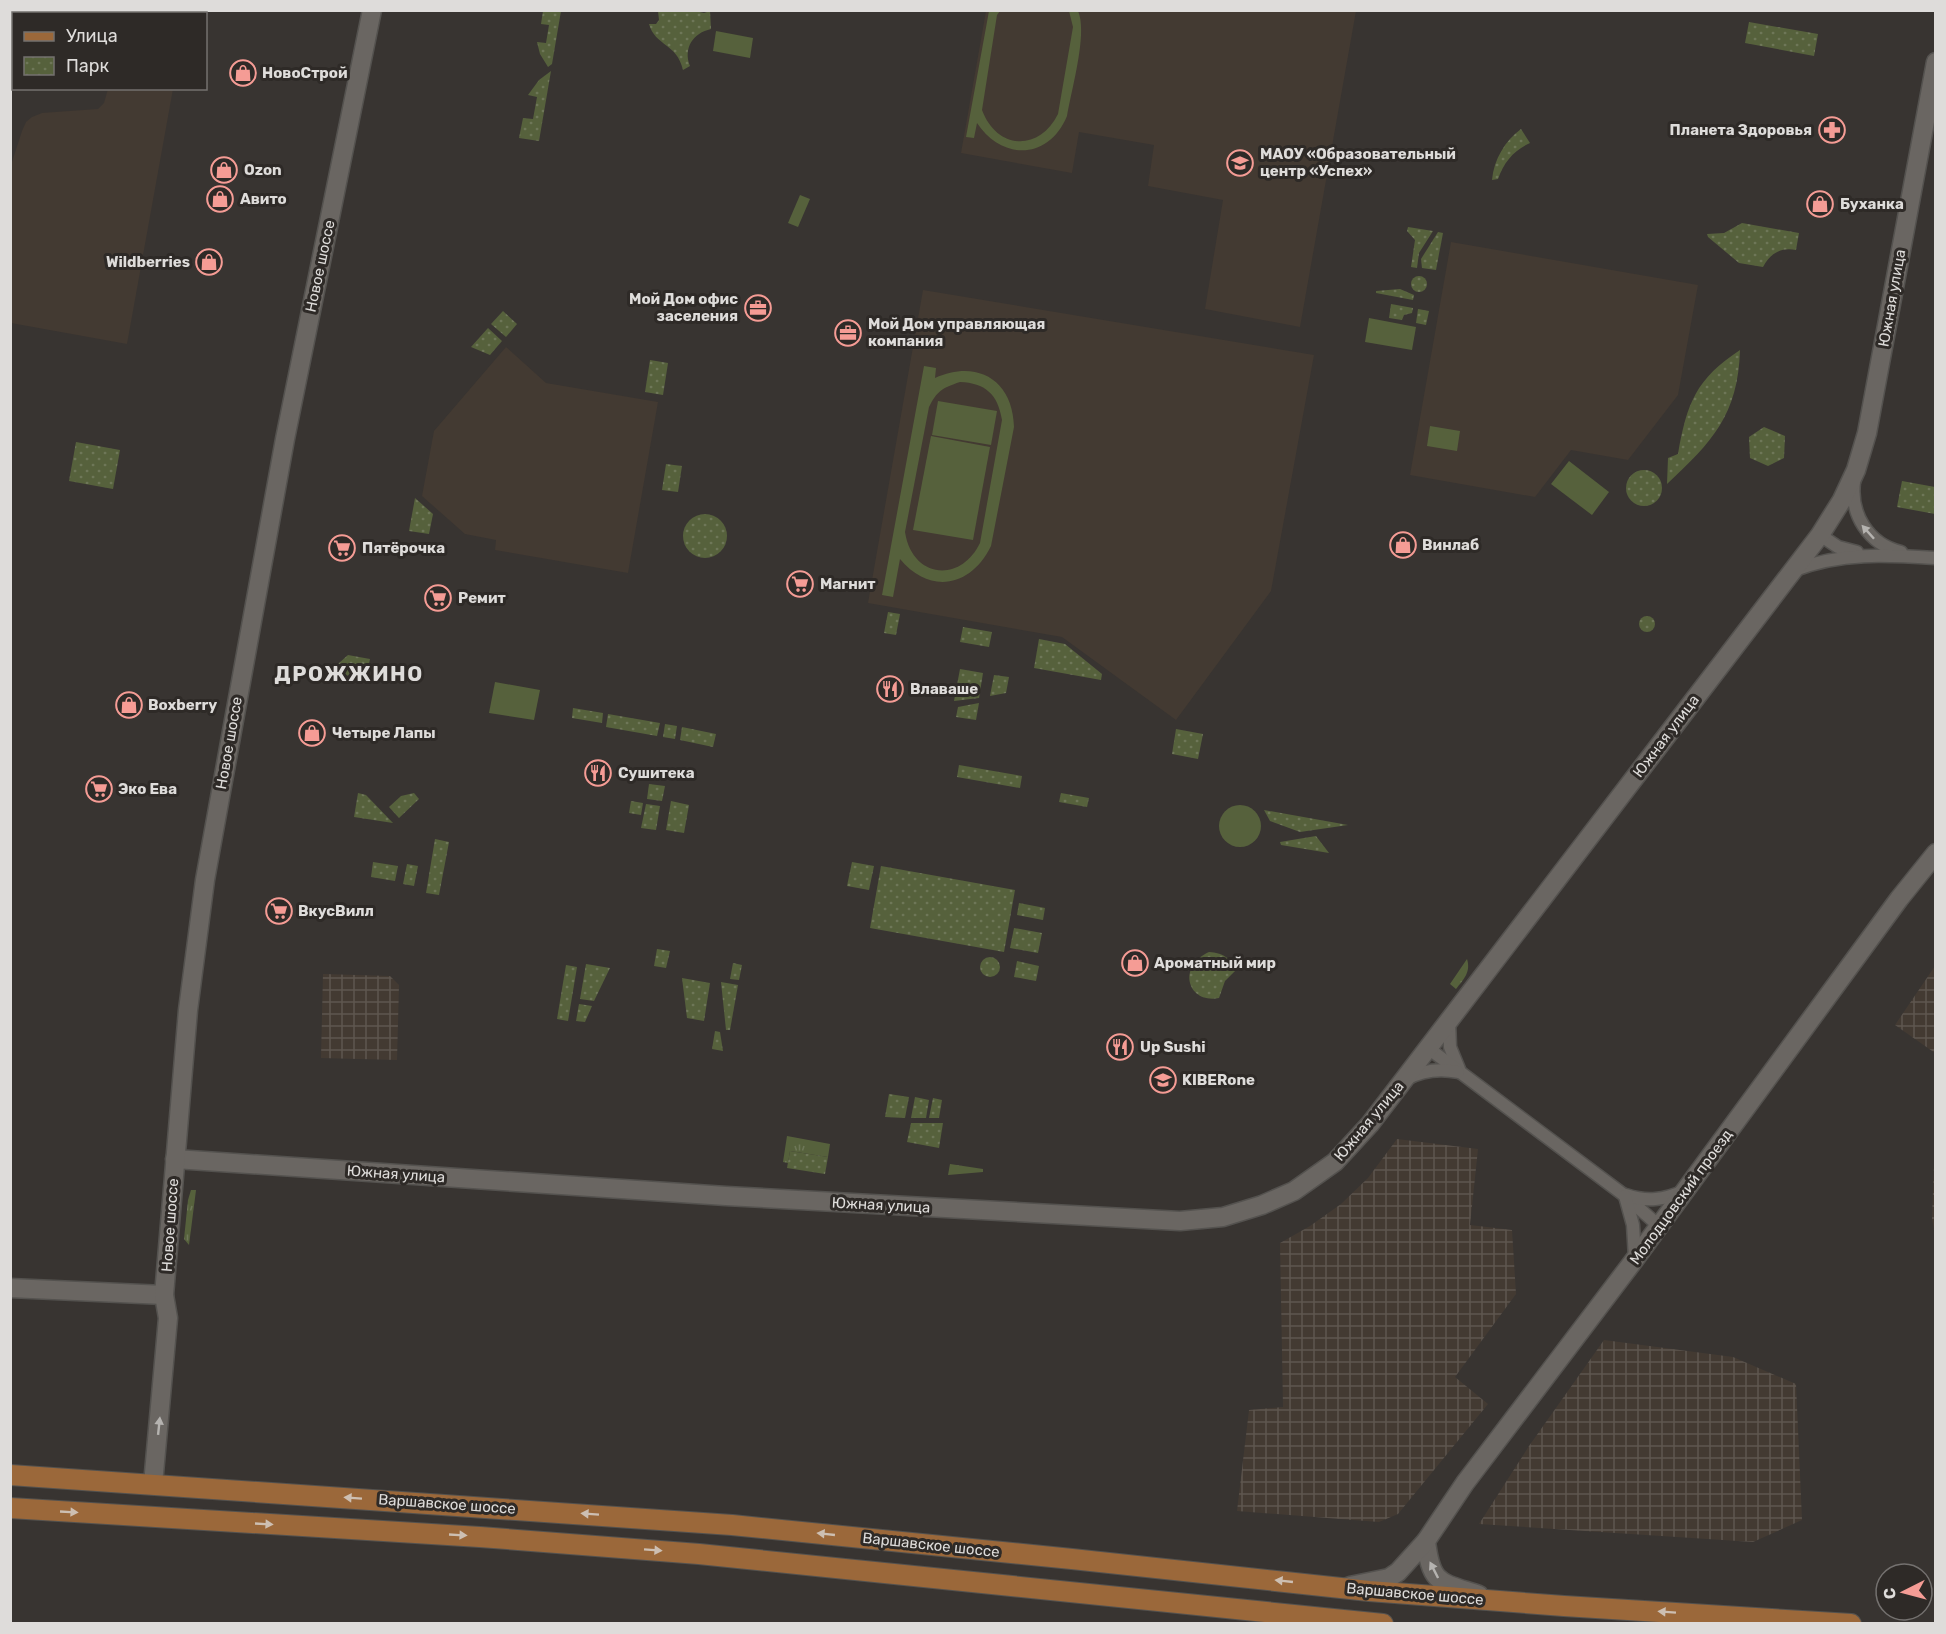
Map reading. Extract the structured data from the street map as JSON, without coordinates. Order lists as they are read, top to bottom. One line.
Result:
{"streets":{"main road":["Варшавское шоссе"],"street":["Новое шоссе","Южная улица","Молодцовский проезд"]},"crossings":[["Новое шоссе","Южная улица"],["Новое шоссе","Варшавское шоссе"],["Молодцовский проезд","Варшавское шоссе"]],"districts":["ДРОЖЖИНО"],"places":{"shop":["НовоСтрой","Ozon","Авито","Буханка","Wildberries","Винлаб","Boxberry","Четыре Лапы","Ароматный мир"],"pharmacy":["Планета Здоровья"],"school or university":["МАОУ «Образовательный центр «Успех»","KIBERone"],"office":["Мой Дом офис заселения","Мой Дом управляющая компания"],"supermarket":["Пятёрочка","Магнит","Ремит","Эко Ева","ВкусВилл"],"restaurant":["Влаваше","Сушитека","Up Sushi"]},"legend":["Улица","Парк"],"north":"left"}
